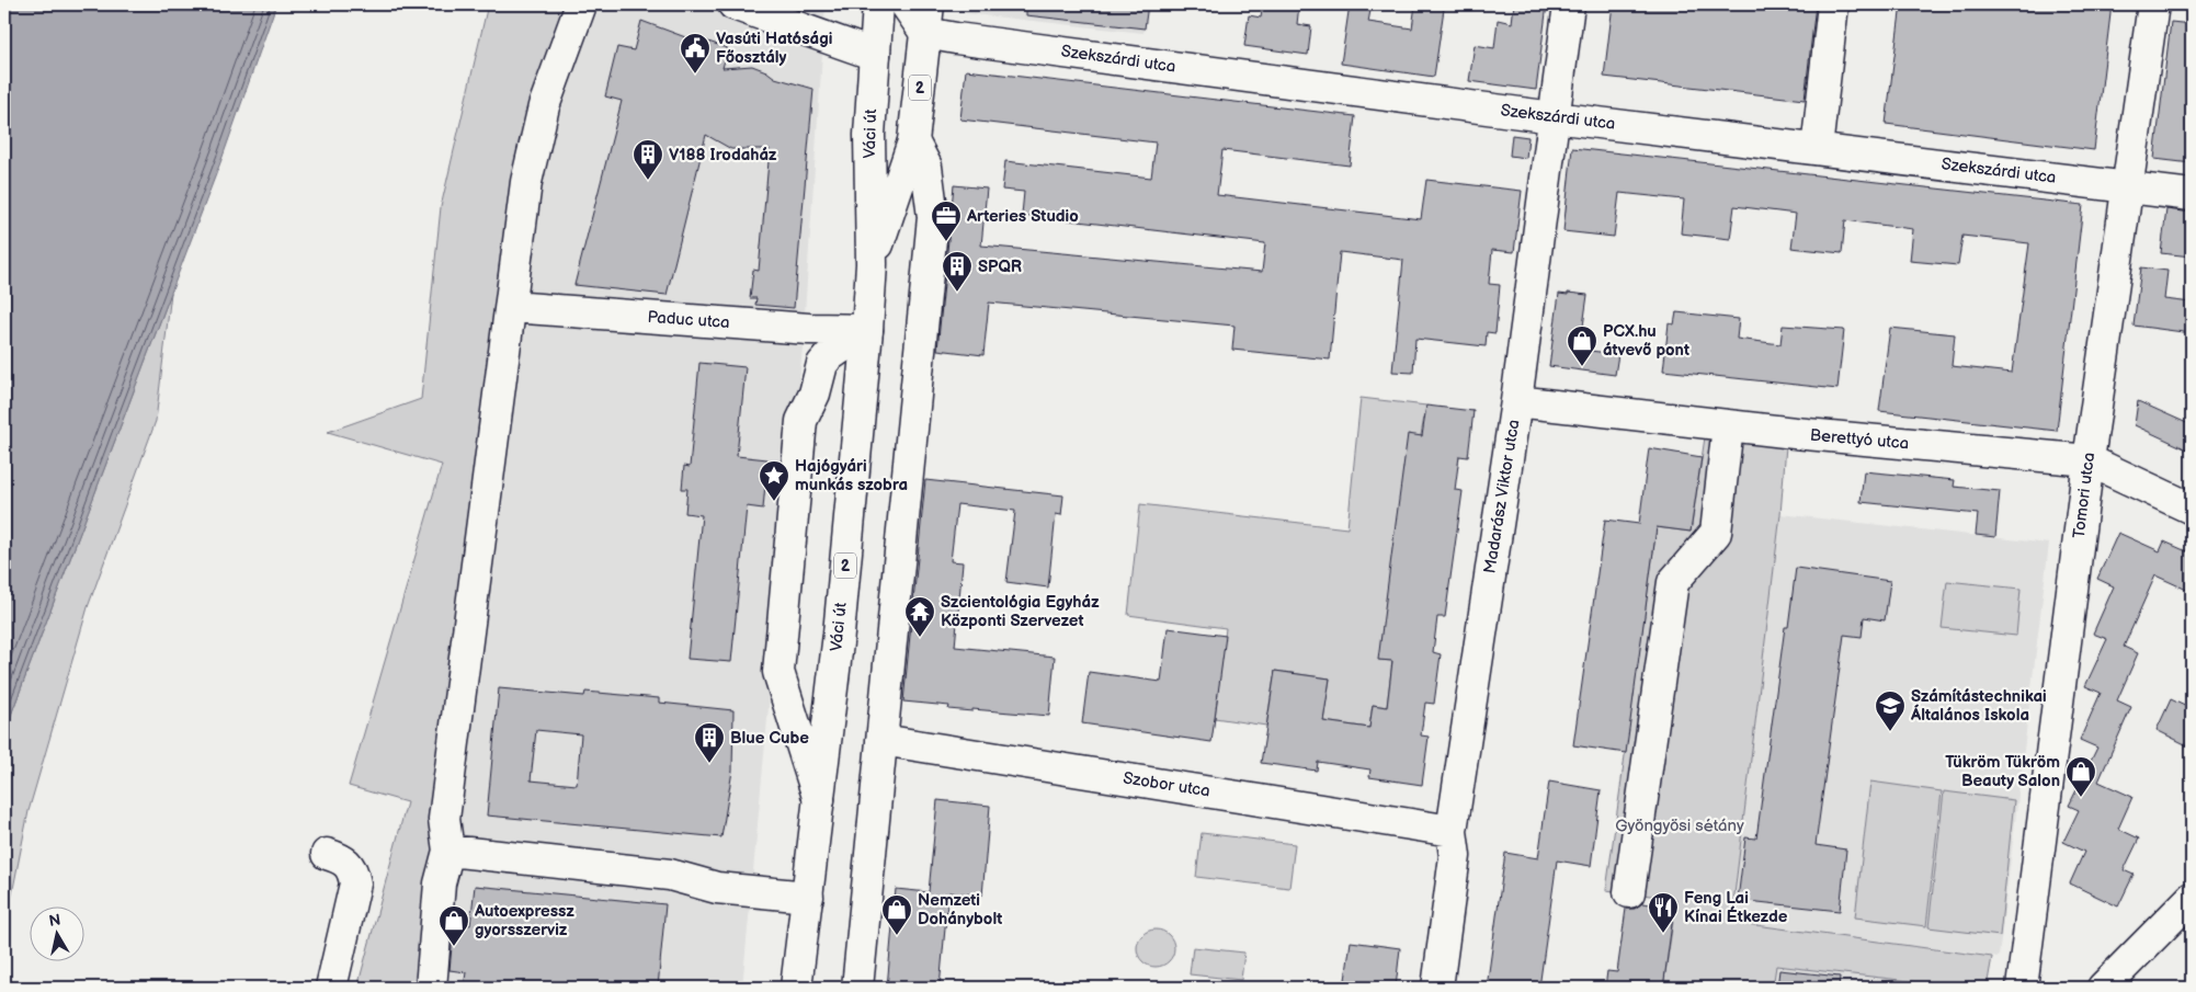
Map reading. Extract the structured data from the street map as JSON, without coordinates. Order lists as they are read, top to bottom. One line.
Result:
{"streets":{"street":["Szekszárdi utca","2","Váci út","Paduc utca","Berettyó utca","Tomori utca","Madarász Viktor utca","Szobor utca"]},"crossings":[["Szekszárdi utca","Váci út"],["Szekszárdi utca","Tomori utca"],["Szekszárdi utca","Madarász Viktor utca"],["Váci út","Paduc utca"],["Berettyó utca","Tomori utca"],["Berettyó utca","Madarász Viktor utca"],["Madarász Viktor utca","Szobor utca"]],"parks":["Gyöngyösi sétány"],"places":{"public building":["Vasúti Hatósági Főosztály"],"building":["V188 Irodaház","SPQR","Blue Cube"],"office":["Arteries Studio"],"shop":["PCX.hu átvevő pont","Tükröm Tükröm Beauty Salon","Nemzeti Dohánybolt","Autoexpressz gyorsszerviz"],"place":["Hajógyári munkás szobra"],"temple":["Szcientológia Egyház Központi Szervezet"],"school or university":["Számítástechnikai Általános Iskola"],"restaurant":["Feng Lai Kínai Étkezde"]},"north":"top"}
